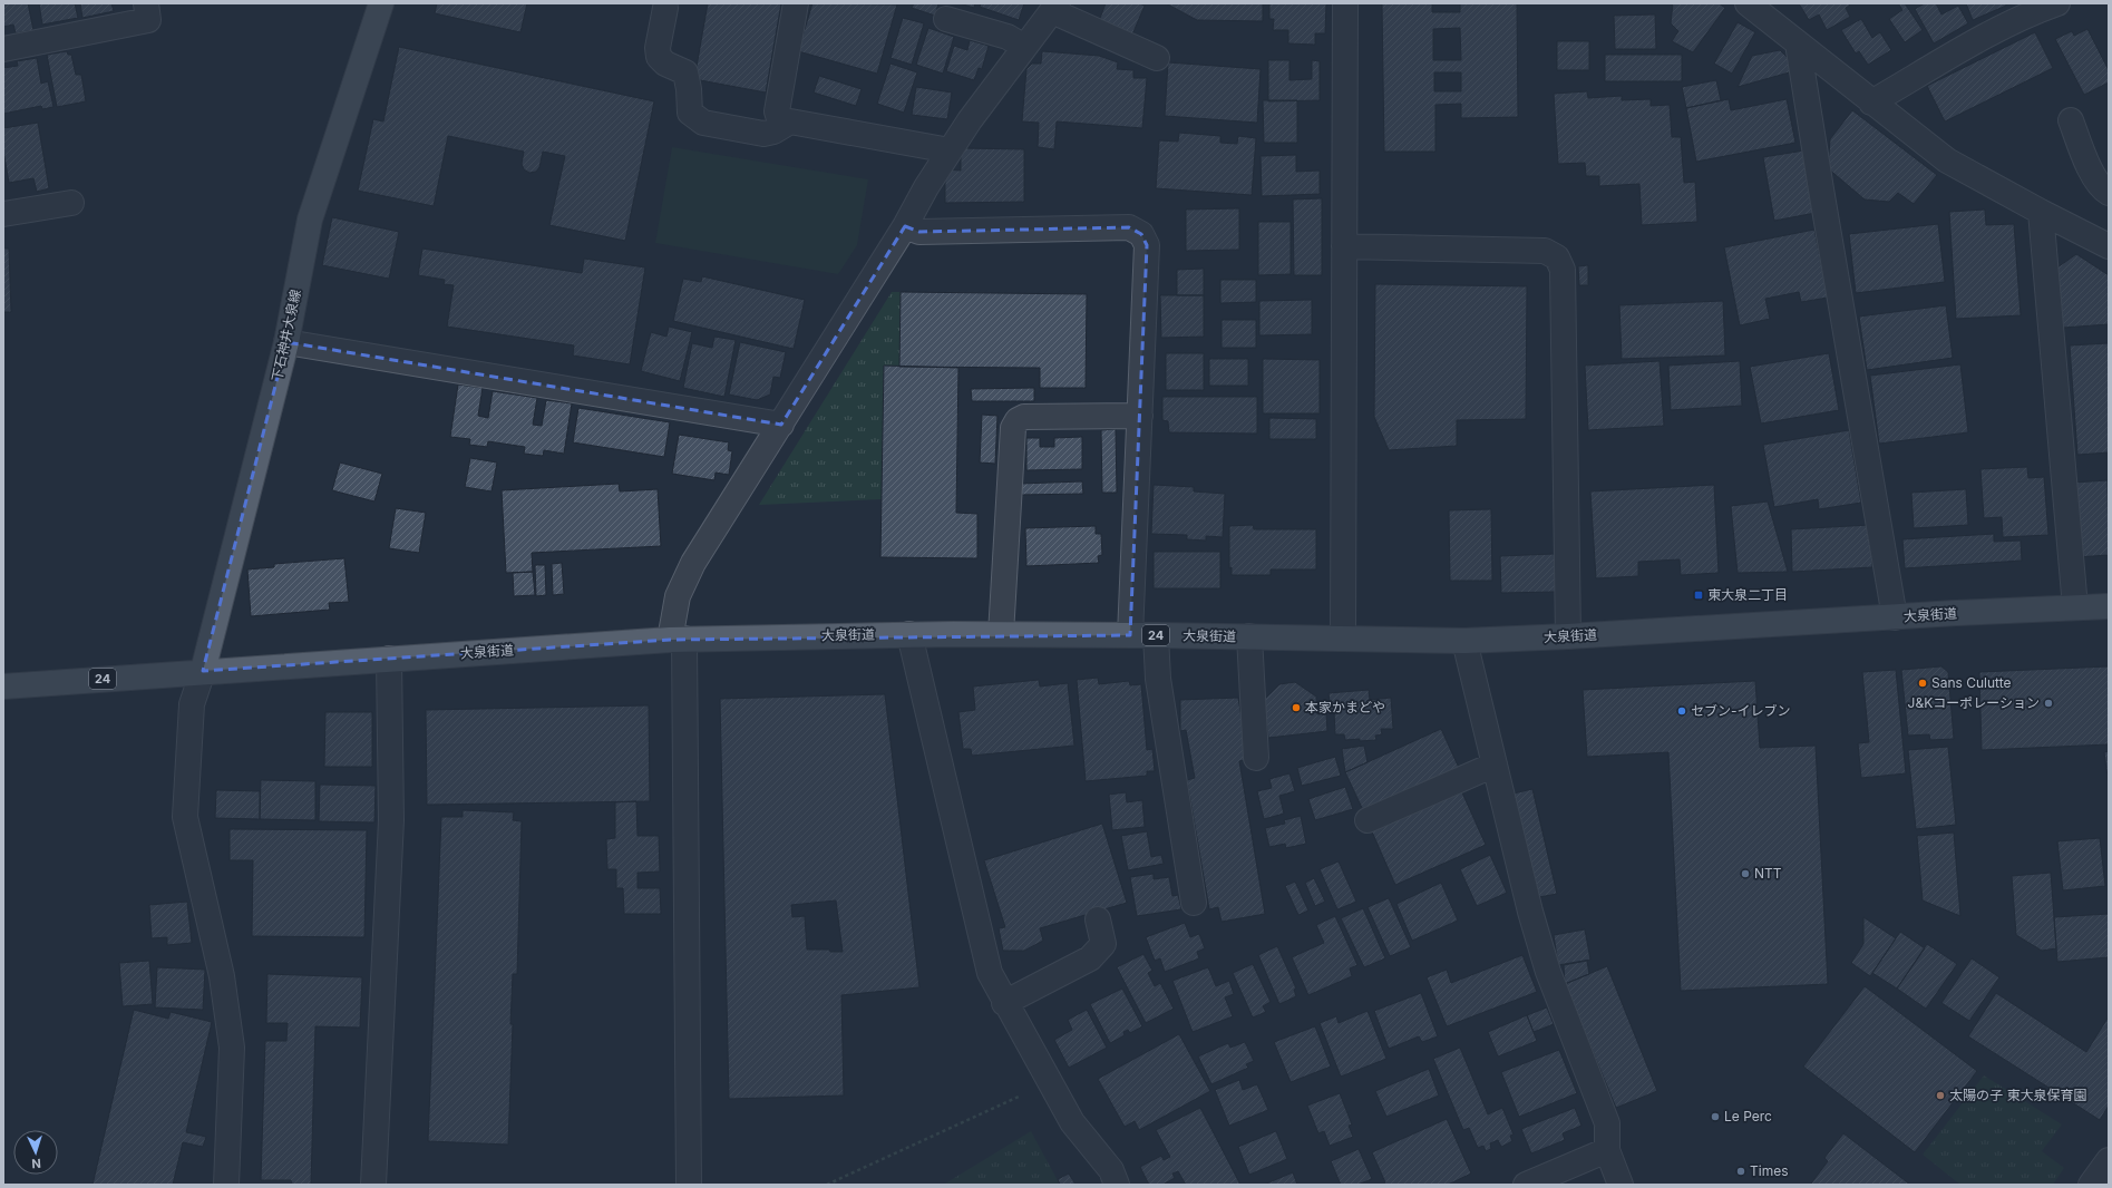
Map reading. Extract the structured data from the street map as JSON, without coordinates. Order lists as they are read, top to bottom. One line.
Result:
{"streets":{"main road":["下石神井大泉線","大泉街道","24"]},"crossings":[["下石神井大泉線","大泉街道"],["下石神井大泉線","24"],["大泉街道","24"]],"places":{"transit":["東大泉二丁目"],"other":["Sans Culutte","J&Kコーポレーション","本家かまどや","セブン-イレブン","NTT","太陽の子 東大泉保育園","Le Perc","Times"]},"north":"bottom"}
